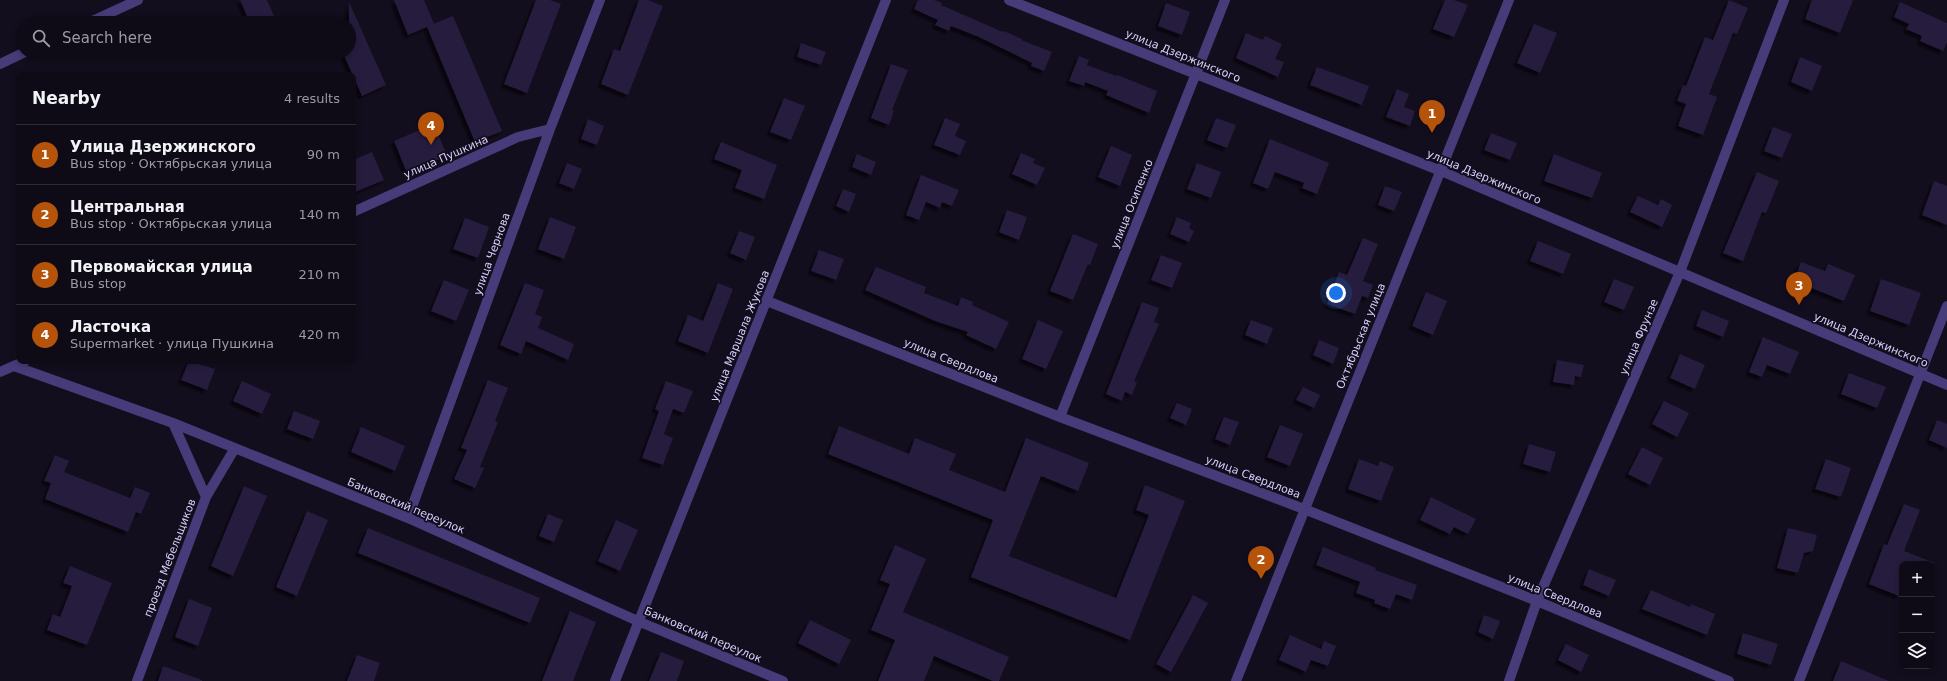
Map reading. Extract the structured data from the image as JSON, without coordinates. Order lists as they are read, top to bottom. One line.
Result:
{"streets":{"street":["улица Дзержинского","улица Пушкина","улица Осипенко","улица Чернова","улица Маршала Жукова","Октябрьская улица","улица Фрунзе","улица Свердлова","Банковский переулок","проезд Мебельщиков"]},"crossings":[["улица Дзержинского","улица Осипенко"],["улица Дзержинского","Октябрьская улица"],["улица Дзержинского","улица Фрунзе"],["улица Пушкина","улица Чернова"],["улица Осипенко","улица Свердлова"],["улица Чернова","Банковский переулок"],["улица Маршала Жукова","улица Свердлова"],["улица Маршала Жукова","Банковский переулок"],["Октябрьская улица","улица Свердлова"],["улица Фрунзе","улица Свердлова"],["Банковский переулок","проезд Мебельщиков"]],"page":{"search":"Search here","heading":["Nearby","4 results"],"pins":["1","4","3","2"],"list":[{"mark":"1","name":"Улица Дзержинского","note":"Bus stop · Октябрьская улица","value":"90 m"},{"mark":"2","name":"Центральная","note":"Bus stop · Октябрьская улица","value":"140 m"},{"mark":"3","name":"Первомайская улица","note":"Bus stop","value":"210 m"},{"mark":"4","name":"Ласточка","note":"Supermarket · улица Пушкина","value":"420 m"}],"map_buttons":["+","−"]}}
